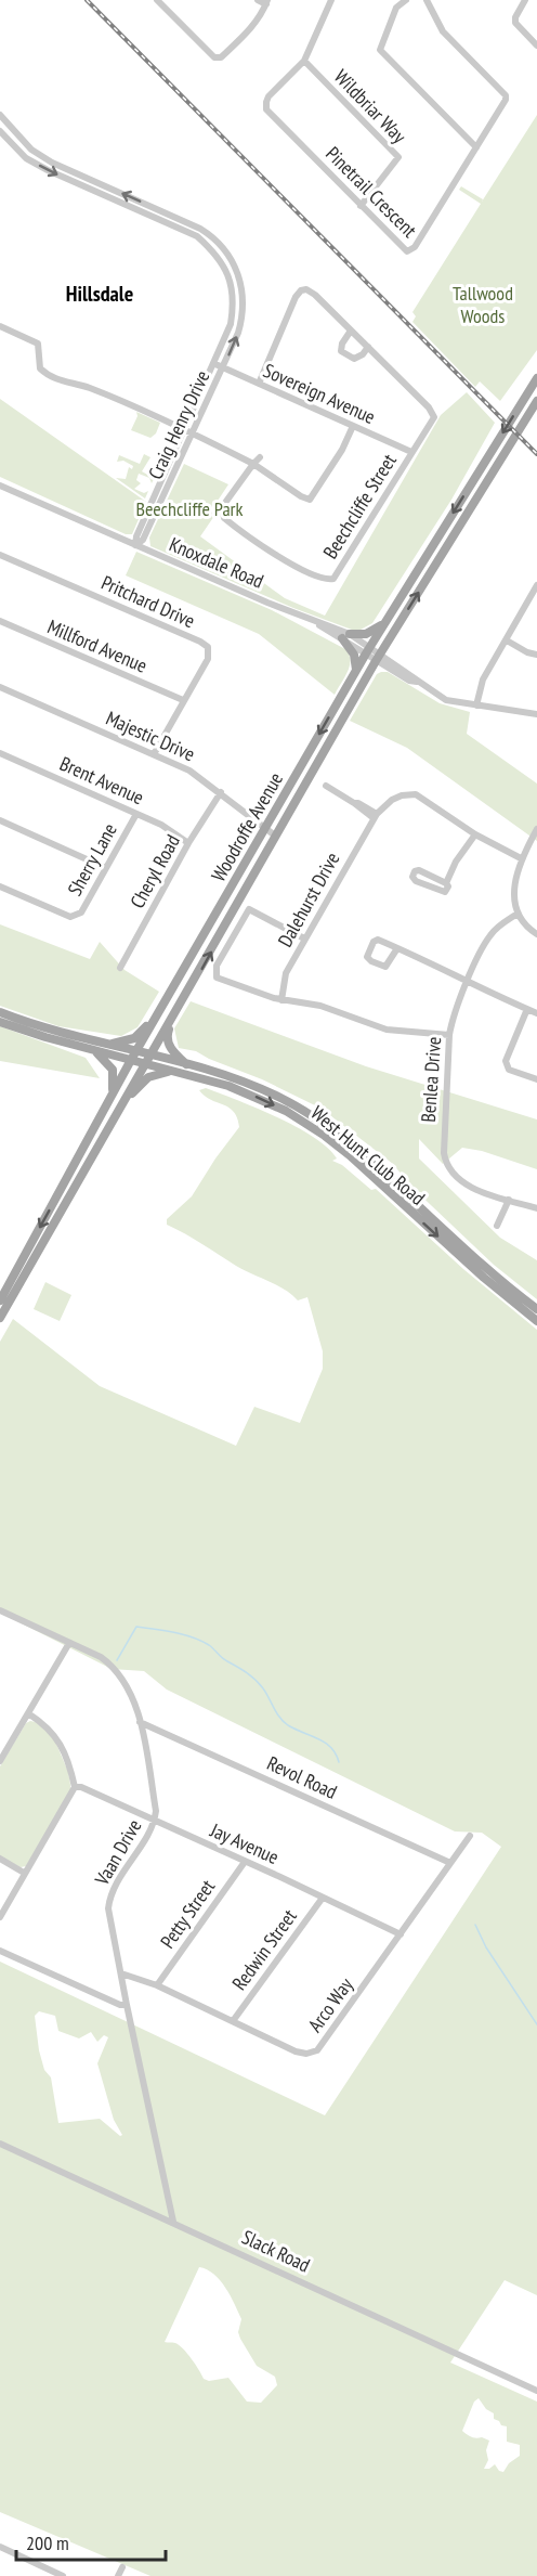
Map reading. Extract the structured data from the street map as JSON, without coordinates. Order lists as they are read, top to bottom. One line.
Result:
{"streets":{"main road":["Woodroffe Avenue","West Hunt Club Road"],"street":["Wildbriar Way","Pinetrail Crescent","Sovereign Avenue","Craig Henry Drive","Beechcliffe Street","Knoxdale Road","Pritchard Drive","Millford Avenue","Majestic Drive","Brent Avenue","Sherry Lane","Cheryl Road","Dalehurst Drive","Benlea Drive","Revol Road","Jay Avenue","Vaan Drive","Petty Street","Redwin Street","Arco Way","Slack Road"]},"crossings":[["Wildbriar Way","Pinetrail Crescent"],["Sovereign Avenue","Craig Henry Drive"],["Sovereign Avenue","Beechcliffe Street"],["Craig Henry Drive","Knoxdale Road"],["Knoxdale Road","Woodroffe Avenue"],["Pritchard Drive","Millford Avenue"],["Pritchard Drive","Majestic Drive"],["Majestic Drive","Woodroffe Avenue"],["Majestic Drive","Cheryl Road"],["Brent Avenue","Sherry Lane"],["Brent Avenue","Cheryl Road"],["Woodroffe Avenue","West Hunt Club Road"],["Revol Road","Vaan Drive"],["Revol Road","Arco Way"],["Jay Avenue","Vaan Drive"],["Jay Avenue","Petty Street"],["Jay Avenue","Redwin Street"],["Jay Avenue","Arco Way"],["Vaan Drive","Arco Way"],["Vaan Drive","Slack Road"],["Petty Street","Arco Way"],["Redwin Street","Arco Way"]],"districts":["Hillsdale"],"parks":["Tallwood Woods","Beechcliffe Park"],"scale_bar":"200 m"}
